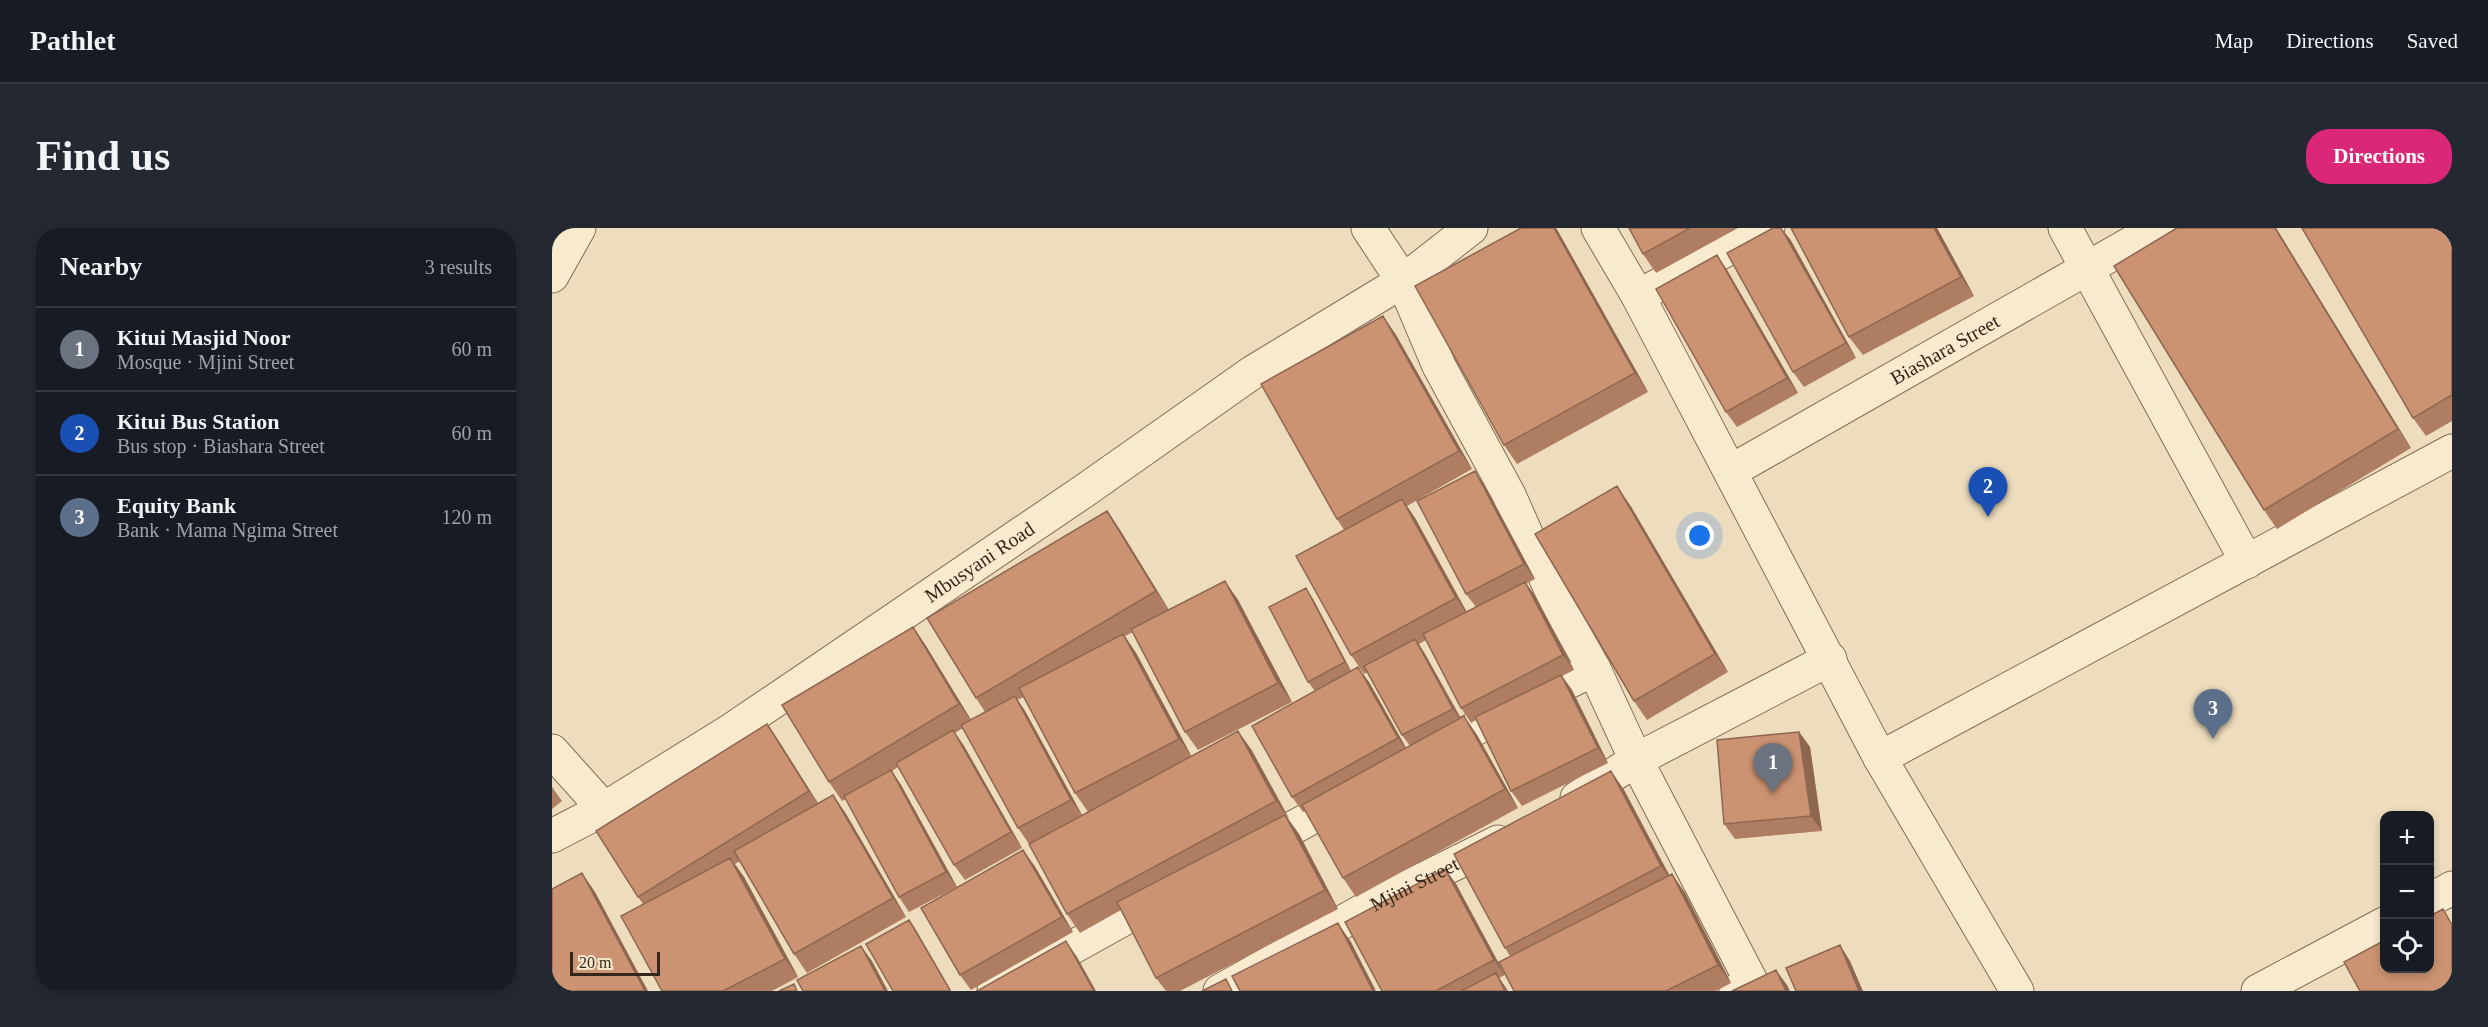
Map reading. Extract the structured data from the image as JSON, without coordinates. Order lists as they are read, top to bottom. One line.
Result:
{"streets":{"street":["Biashara Street","Mbusyani Road","Mjini Street"]},"scale_bar":"20 m","page":{"header":"Pathlet","nav":["Map","Directions","Saved"],"buttons":"Directions","title":"Find us","heading":["Nearby","3 results"],"list":[{"mark":"1","name":"Kitui Masjid Noor","note":"Mosque · Mjini Street","value":"60 m"},{"mark":"2","name":"Kitui Bus Station","note":"Bus stop · Biashara Street","value":"60 m"},{"mark":"3","name":"Equity Bank","note":"Bank · Mama Ngima Street","value":"120 m"}],"pins":["2","3","1"],"map_buttons":["+","−"],"scale":"20 m"}}
